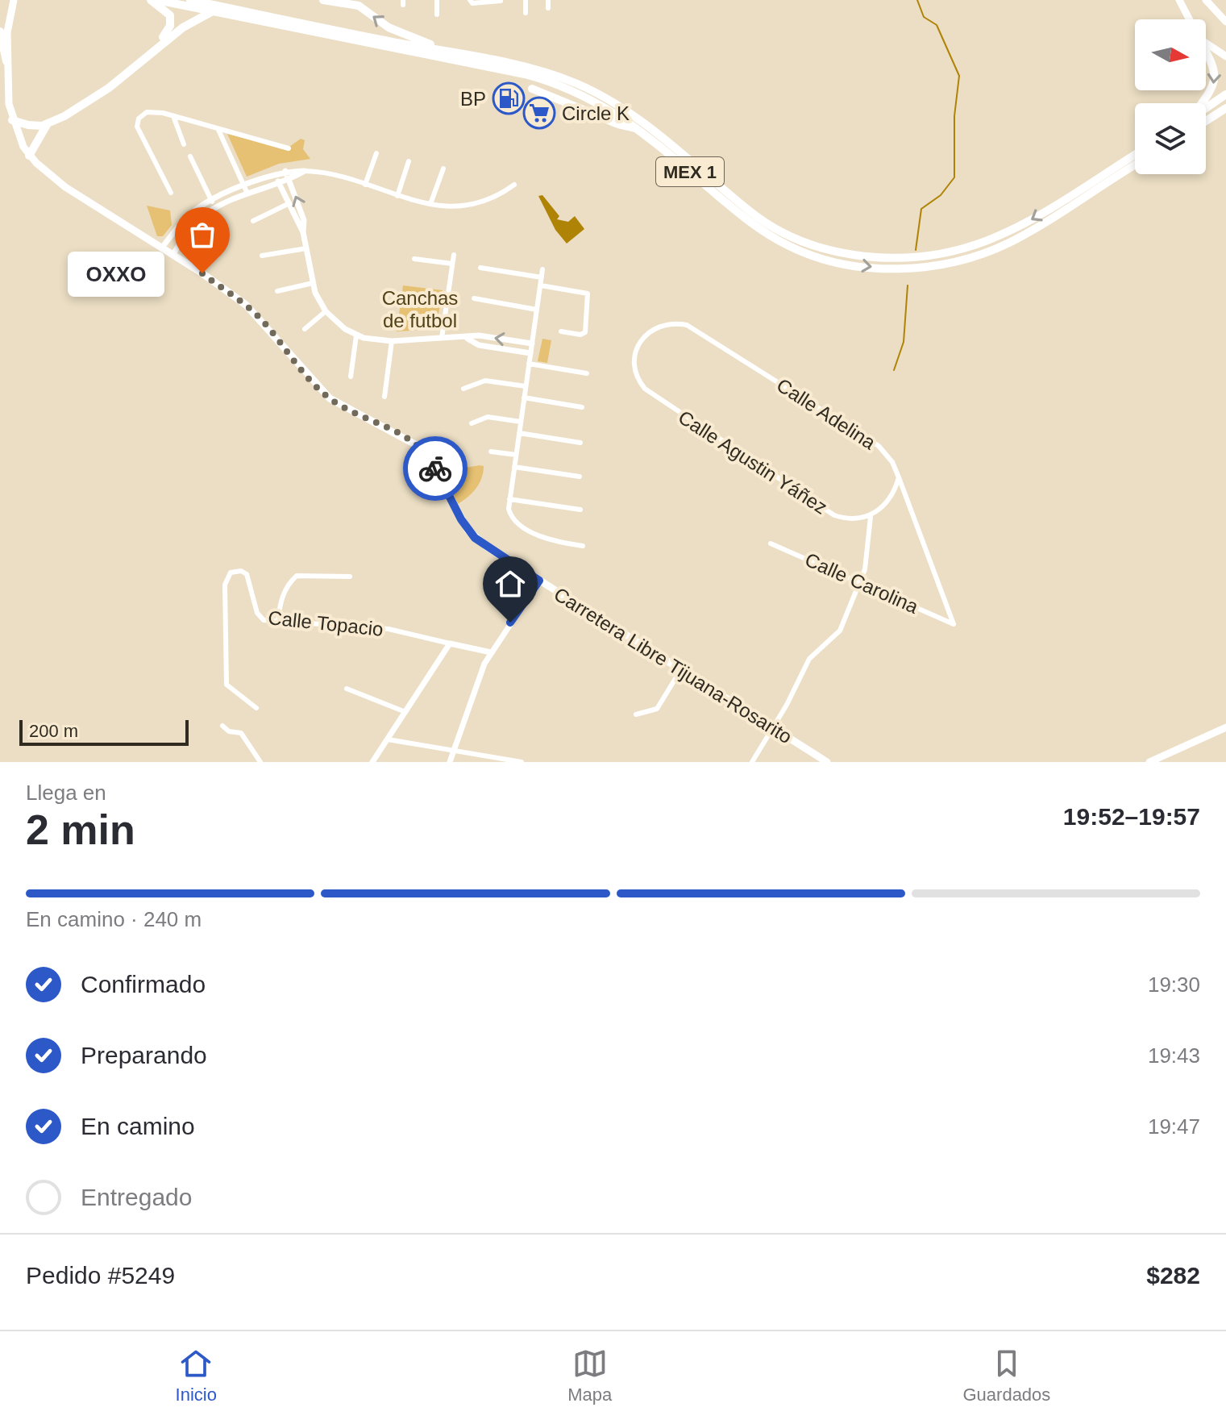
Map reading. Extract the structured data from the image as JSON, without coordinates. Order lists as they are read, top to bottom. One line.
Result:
{"streets":{"highway":["MEX 1"],"main road":["Carretera Libre Tijuana-Rosarito"],"street":["Calle Adelina","Calle Agustin Yáñez","Calle Carolina","Calle Topacio"]},"crossings":[["Calle Adelina","Calle Agustin Yáñez"],["Calle Adelina","Calle Carolina"]],"parks":["Canchas de futbol"],"places":{"fuel station":["BP"],"supermarket":["Circle K"],"other":["OXXO"]},"scale_bar":"200 m","north":"right","page":{"bubble":"OXXO","scale":"200 m","heading":["2 min","Llega en","19:52–19:57"],"panel":["Pedido #5249","$282"],"bar":"En camino · 240 m","list":[["Confirmado","19:30"],["Preparando","19:43"],["En camino","19:47"],"Entregado"],"tabs":["Inicio","Mapa","Guardados"]}}
